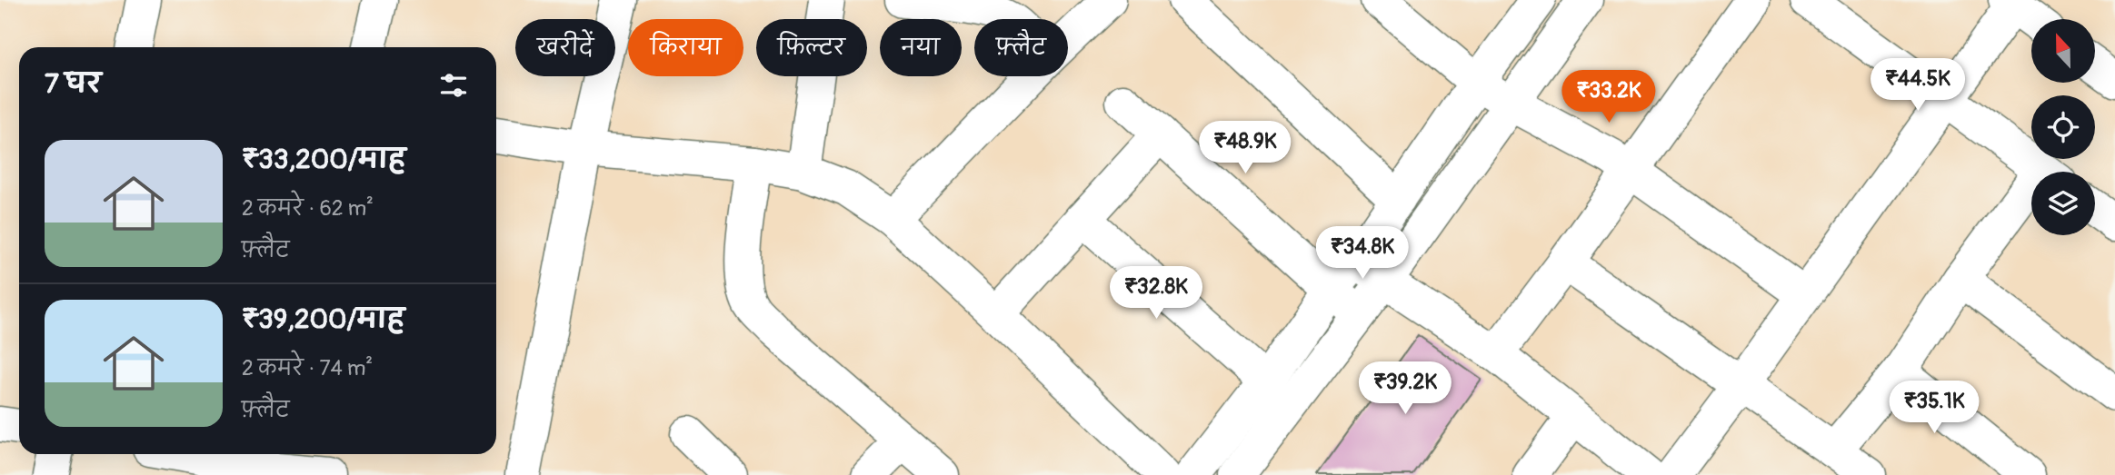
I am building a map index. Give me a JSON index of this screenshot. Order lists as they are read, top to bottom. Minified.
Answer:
{"north":"top","page":{"chip":["खरीदें","किराया","फ़िल्टर","नया","फ़्लैट"],"heading":"7 घर","price":["₹44.5K","₹33.2K","₹48.9K","₹34.8K","₹32.8K","₹39.2K","₹35.1K"],"list":[{"name":"₹33,200/माह","note":"2 कमरे · 62 m² · फ़्लैट"},{"name":"₹39,200/माह","note":"2 कमरे · 74 m² · फ़्लैट"}]}}
